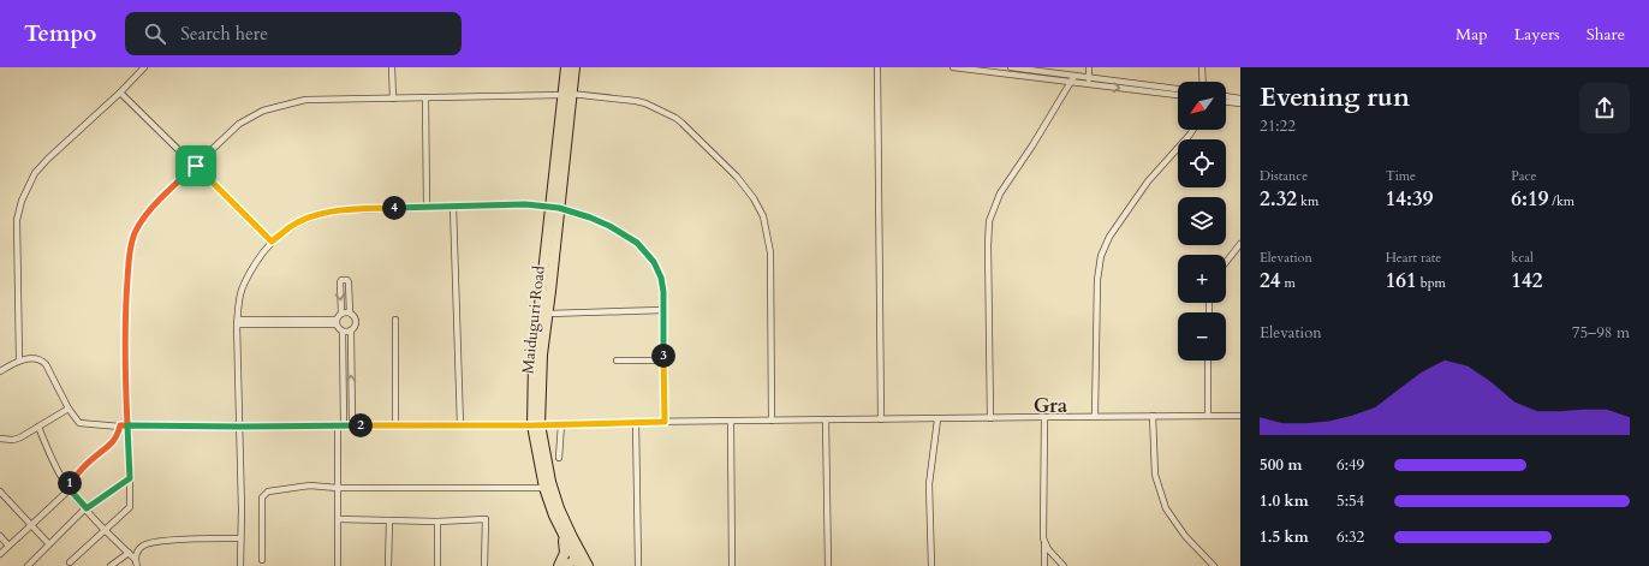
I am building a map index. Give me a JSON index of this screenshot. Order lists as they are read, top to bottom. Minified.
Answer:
{"streets":{"highway":["Maiduguri Road"]},"districts":["Gra"],"north":"bottom left","page":{"header":"Tempo","search":"Search here","nav":["Map","Layers","Share"],"heading":["Evening run","21:22"],"map_buttons":["+","−"],"stats":[["Distance","2.32 km"],["Time","14:39"],["Pace","6:19 /km"],["Elevation","24 m"],["Heart rate","161 bpm"],["kcal","142"]],"pins":["4","3","2","1"],"chart":["Elevation","75–98 m"],"list":[{"name":"500 m","note":"6:49"},{"name":"1.0 km","note":"5:54"},{"name":"1.5 km","note":"6:32"}]}}
